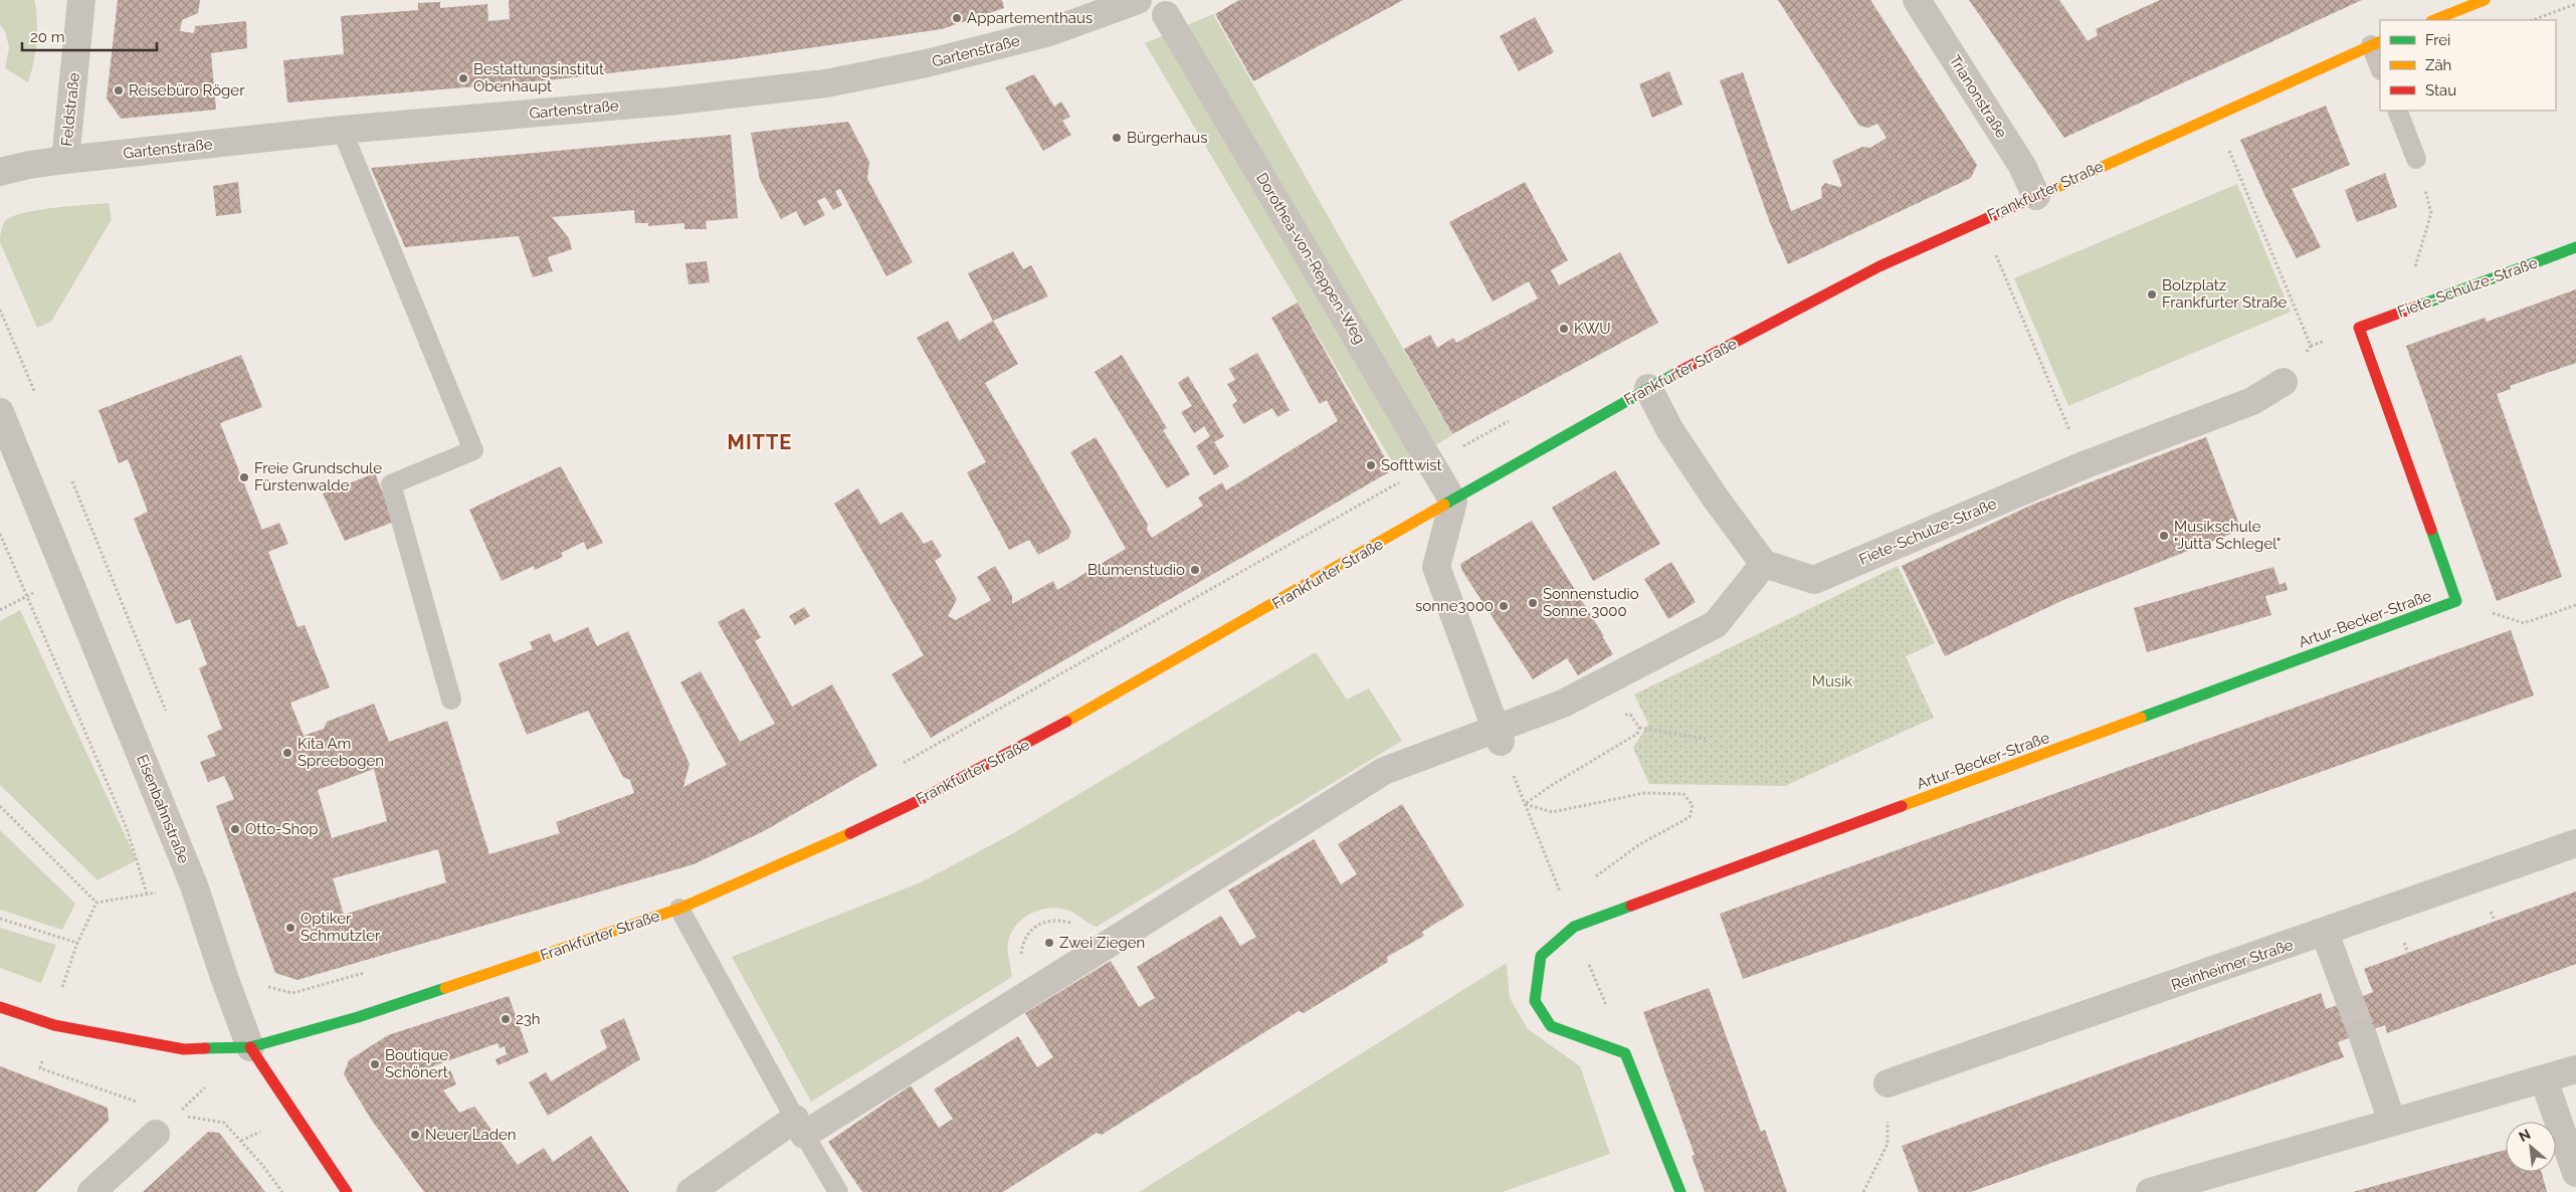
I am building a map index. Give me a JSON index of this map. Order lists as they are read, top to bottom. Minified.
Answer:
{"streets":{"street":["Gartenstraße","Trianonstraße","Feldstraße","Frankfurter Straße","Dorothea-von-Reppen-Weg","Fiete-Schulze-Straße","Artur-Becker-Straße","Eisenbahnstraße","Reinheimer Straße"]},"crossings":[["Gartenstraße","Feldstraße"],["Trianonstraße","Frankfurter Straße"],["Frankfurter Straße","Dorothea-von-Reppen-Weg"],["Frankfurter Straße","Eisenbahnstraße"],["Fiete-Schulze-Straße","Artur-Becker-Straße"]],"districts":["MITTE"],"parks":["Musik"],"places":["Appartementhaus","Bestattungsinstitut Obenhaupt","Reisebüro Röger","Bürgerhaus","Bolzplatz Frankfurter Straße","KWU","Softtwist","Freie Grundschule Fürstenwalde","Musikschule \"Jutta Schlegel\"","Blumenstudio","Sonnenstudio Sonne 3000","sonne3000","Kita Am Spreebogen","Otto-Shop","Optiker Schmutzler","Zwei Ziegen","23h","Boutique Schönert","Neuer Laden"],"legend":["Frei","Zäh","Stau"],"scale_bar":"20 m","north":"top left"}
